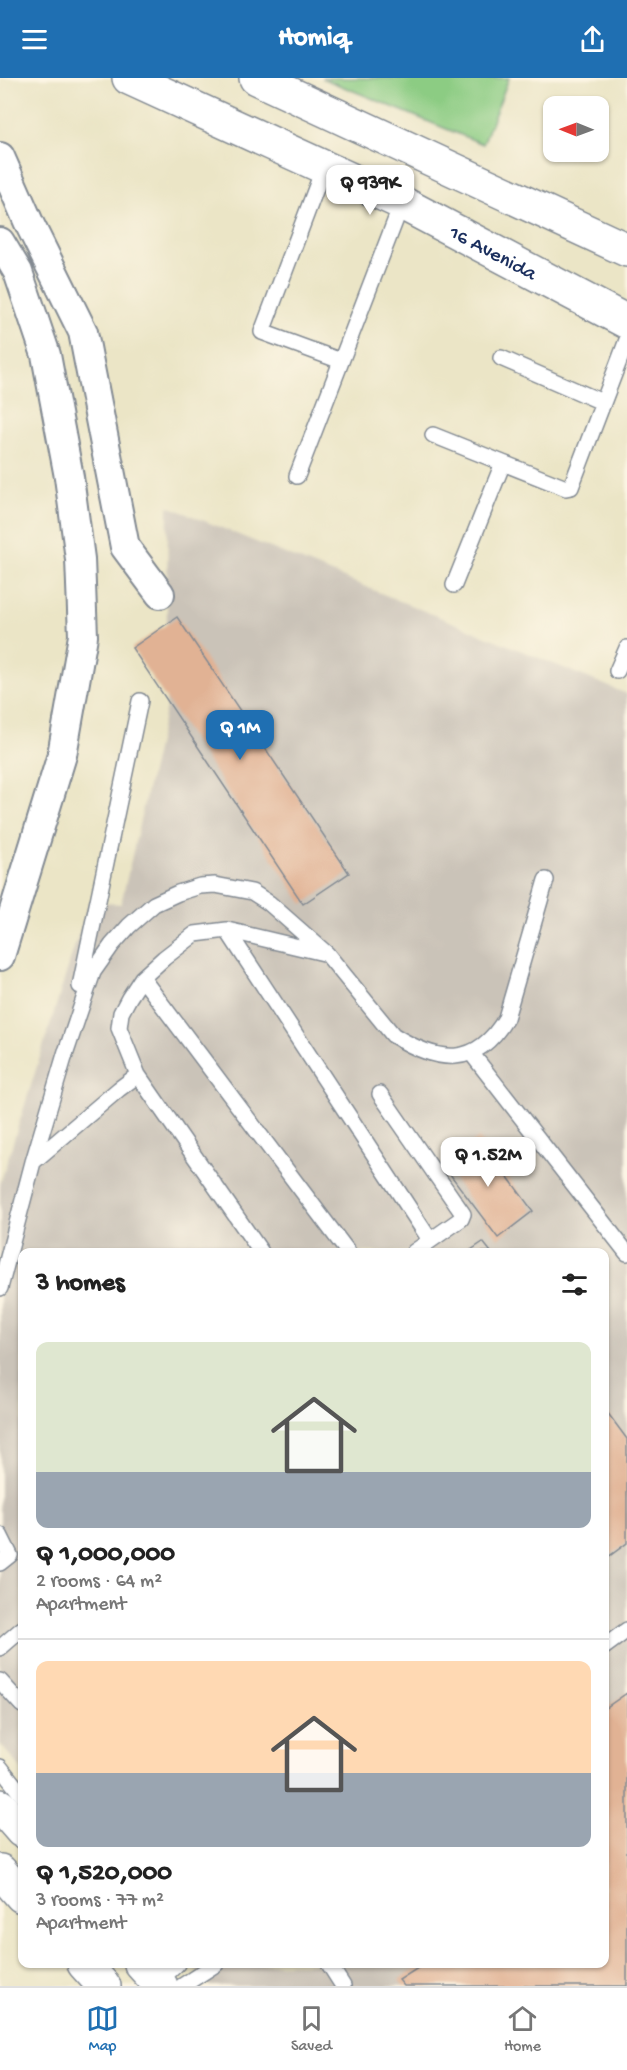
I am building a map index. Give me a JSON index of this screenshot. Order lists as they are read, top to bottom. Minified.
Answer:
{"streets":{"main road":["16 Avenida"]},"north":"left","page":{"header":"Homiq","price":["Q 939K","Q 1M","Q 1.52M"],"heading":"3 homes","list":[{"name":"Q 1,000,000","note":"2 rooms · 64 m² · Apartment"},{"name":"Q 1,520,000","note":"3 rooms · 77 m² · Apartment"}],"tabs":["Map","Saved","Home"]}}
